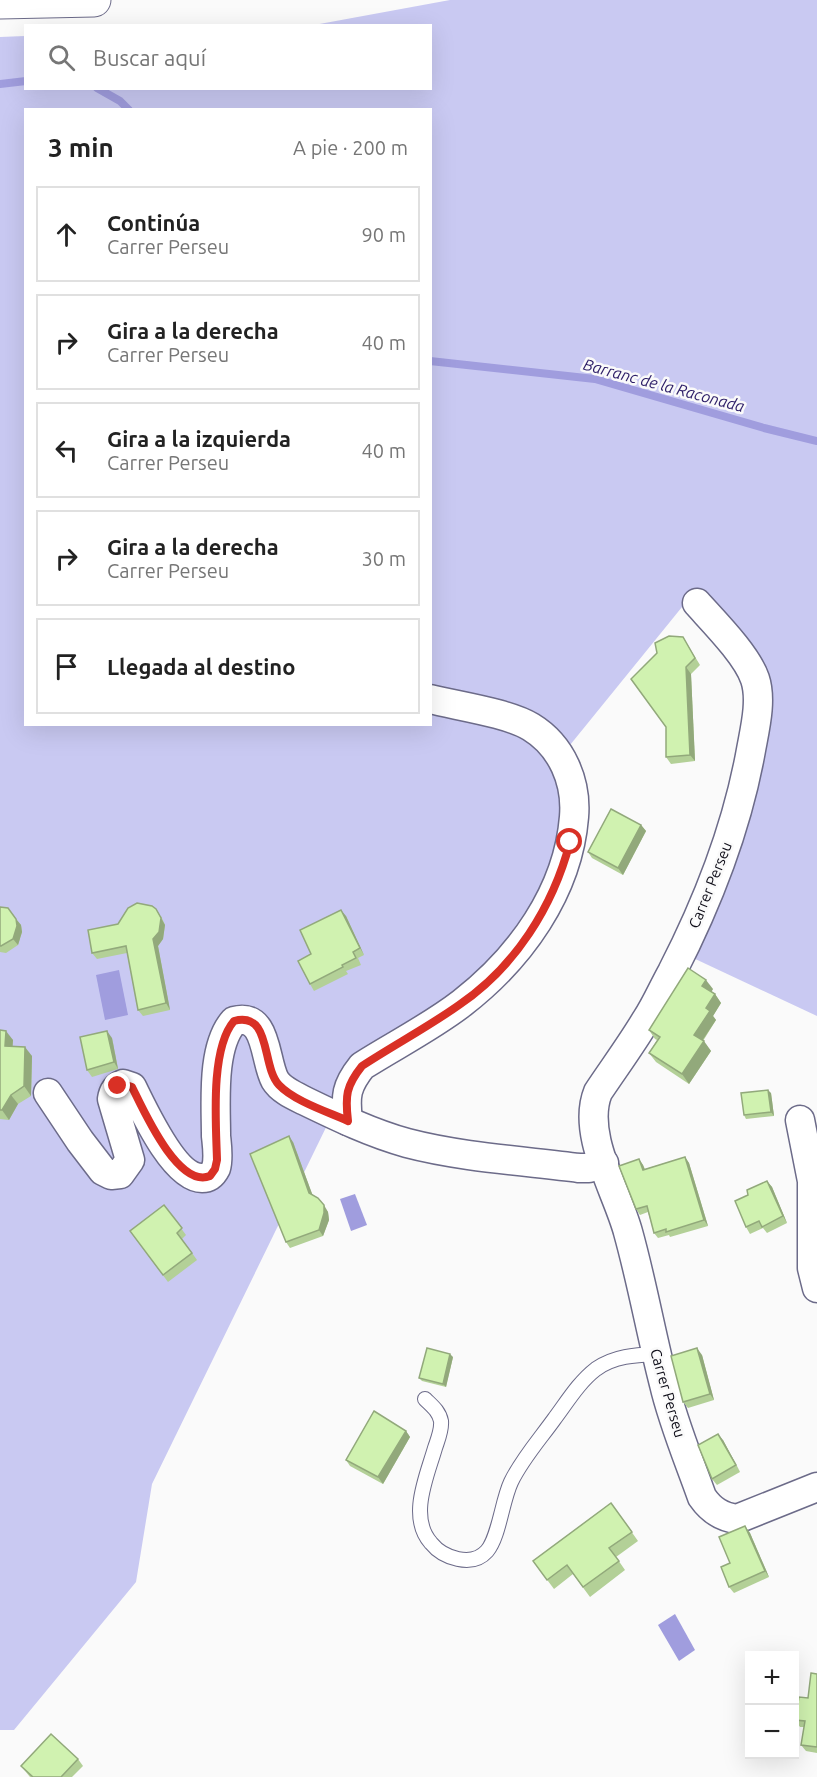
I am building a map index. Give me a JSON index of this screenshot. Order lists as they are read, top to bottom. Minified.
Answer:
{"streets":{"street":["Carrer Perseu"]},"water":["Barranc de la Raconada"],"page":{"search":"Buscar aquí","heading":["3 min","A pie · 200 m"],"list":[["Continúa","Carrer Perseu","90 m"],["Gira a la derecha","Carrer Perseu","40 m"],["Gira a la izquierda","Carrer Perseu","40 m"],["Gira a la derecha","Carrer Perseu","30 m"],"Llegada al destino"],"map_buttons":["+","−"]}}
